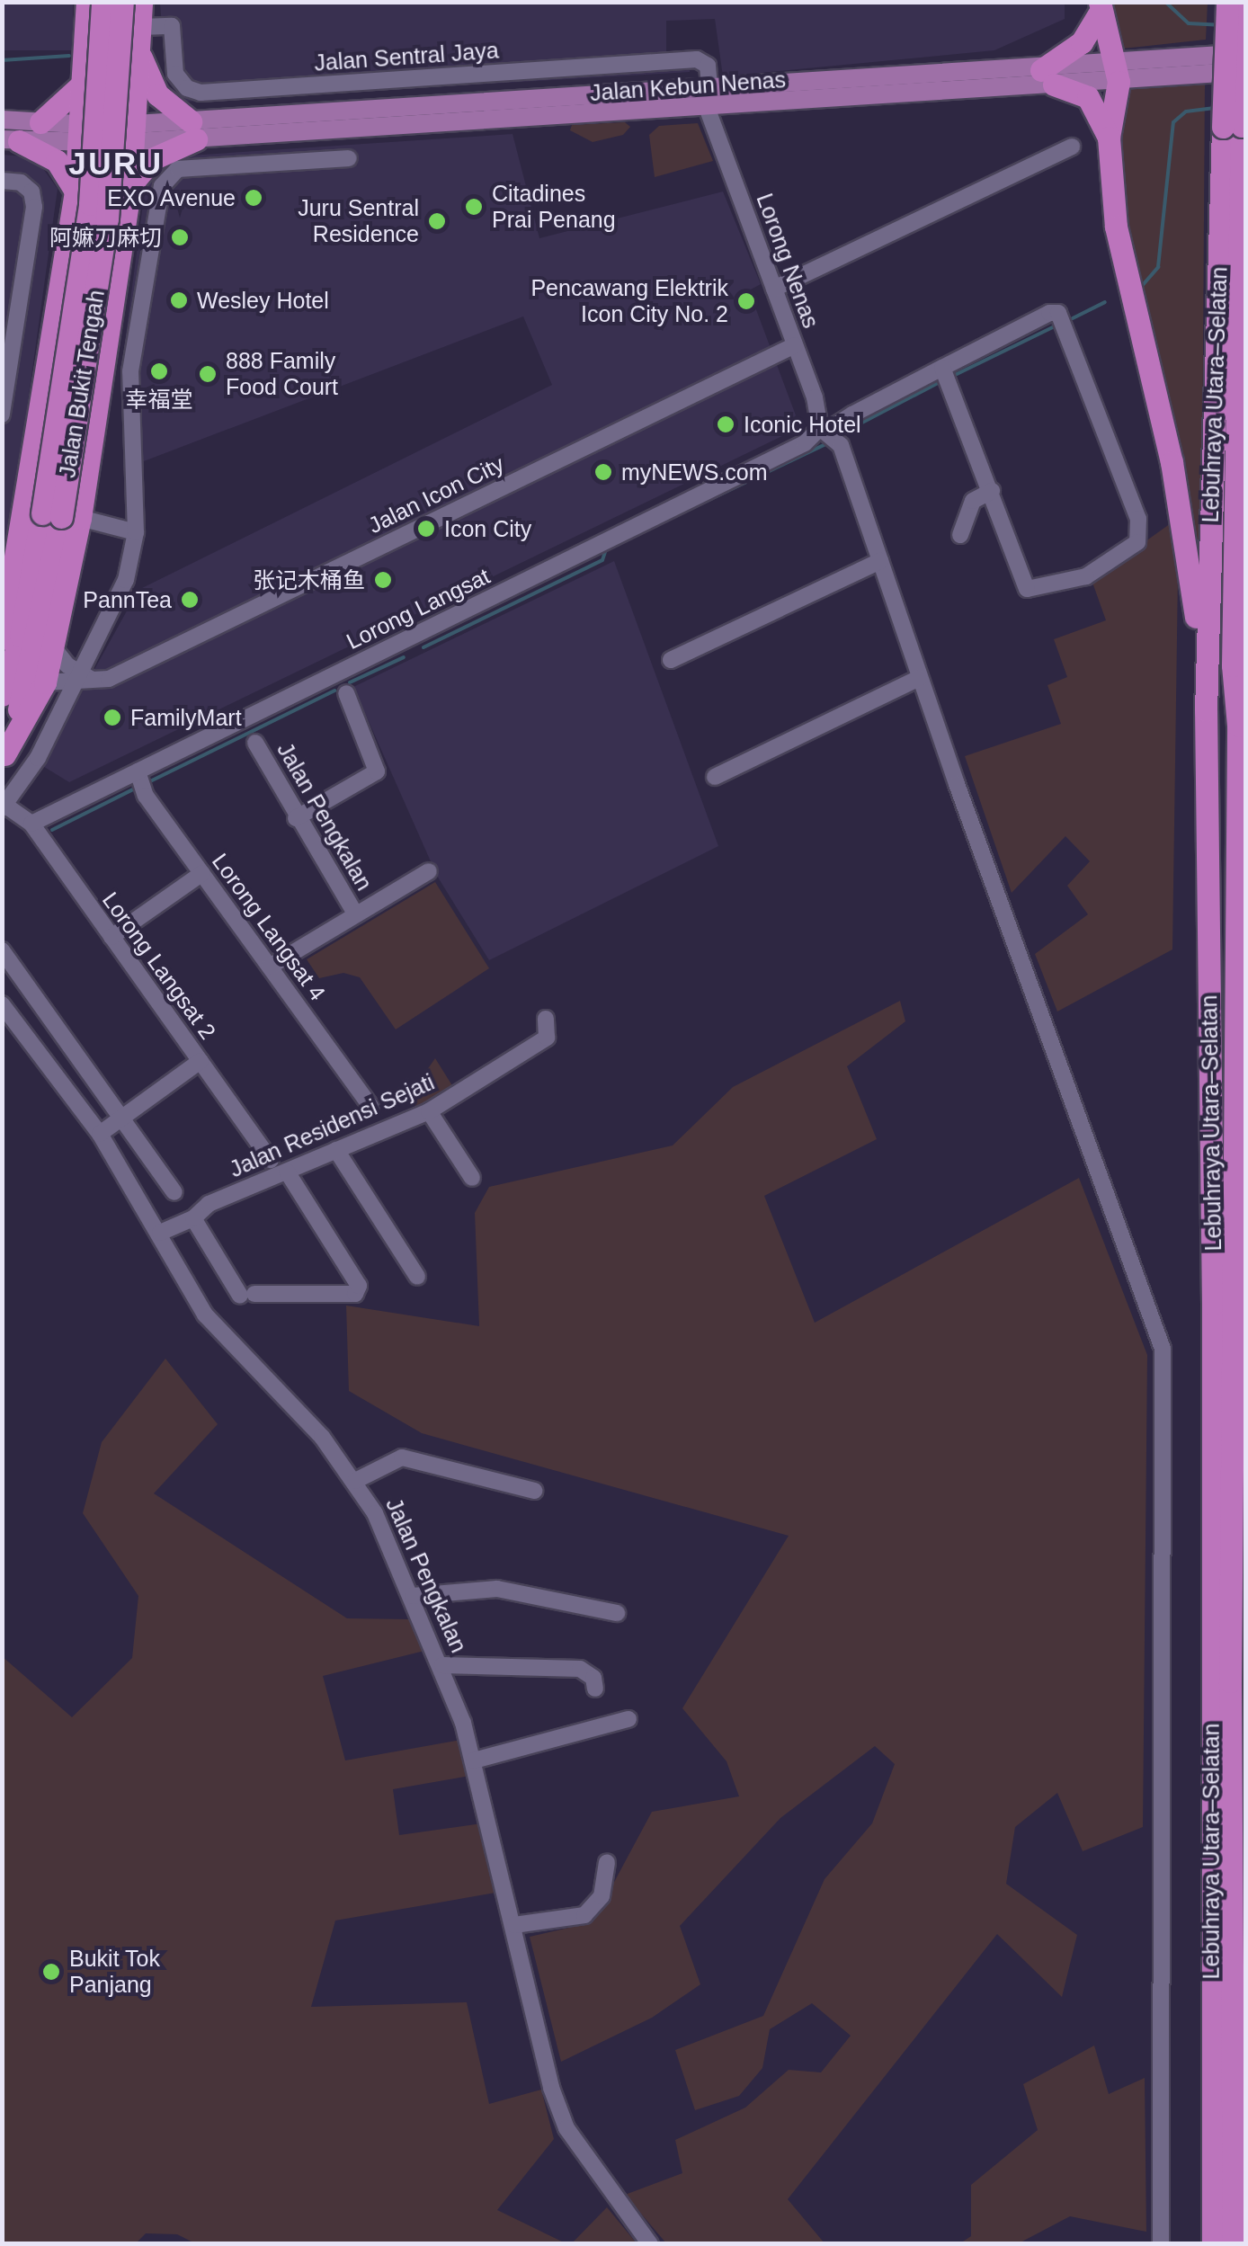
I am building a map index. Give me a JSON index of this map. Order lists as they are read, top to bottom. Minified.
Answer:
{"streets":{"highway":["Jalan Bukit Tengah","Lebuhraya Utara–Selatan"],"main road":["Jalan Kebun Nenas"],"street":["Jalan Sentral Jaya","Lorong Nenas","Jalan Icon City","Lorong Langsat","Jalan Pengkalan","Lorong Langsat 4","Lorong Langsat 2","Jalan Residensi Sejati"]},"crossings":[["Jalan Sentral Jaya","Jalan Kebun Nenas"],["Jalan Kebun Nenas","Lorong Nenas"],["Lorong Nenas","Jalan Icon City"],["Lorong Nenas","Lorong Langsat"],["Lorong Langsat","Lorong Langsat 4"],["Lorong Langsat","Lorong Langsat 2"]],"districts":["JURU"],"places":["EXO Avenue","Citadines Prai Penang","Juru Sentral Residence","阿嫲刀麻切","Wesley Hotel","Pencawang Elektrik Icon City No. 2","幸福堂","888 Family Food Court","Iconic Hotel","myNEWS.com","Icon City","张记木桶鱼","PannTea","FamilyMart","Bukit Tok Panjang"]}
